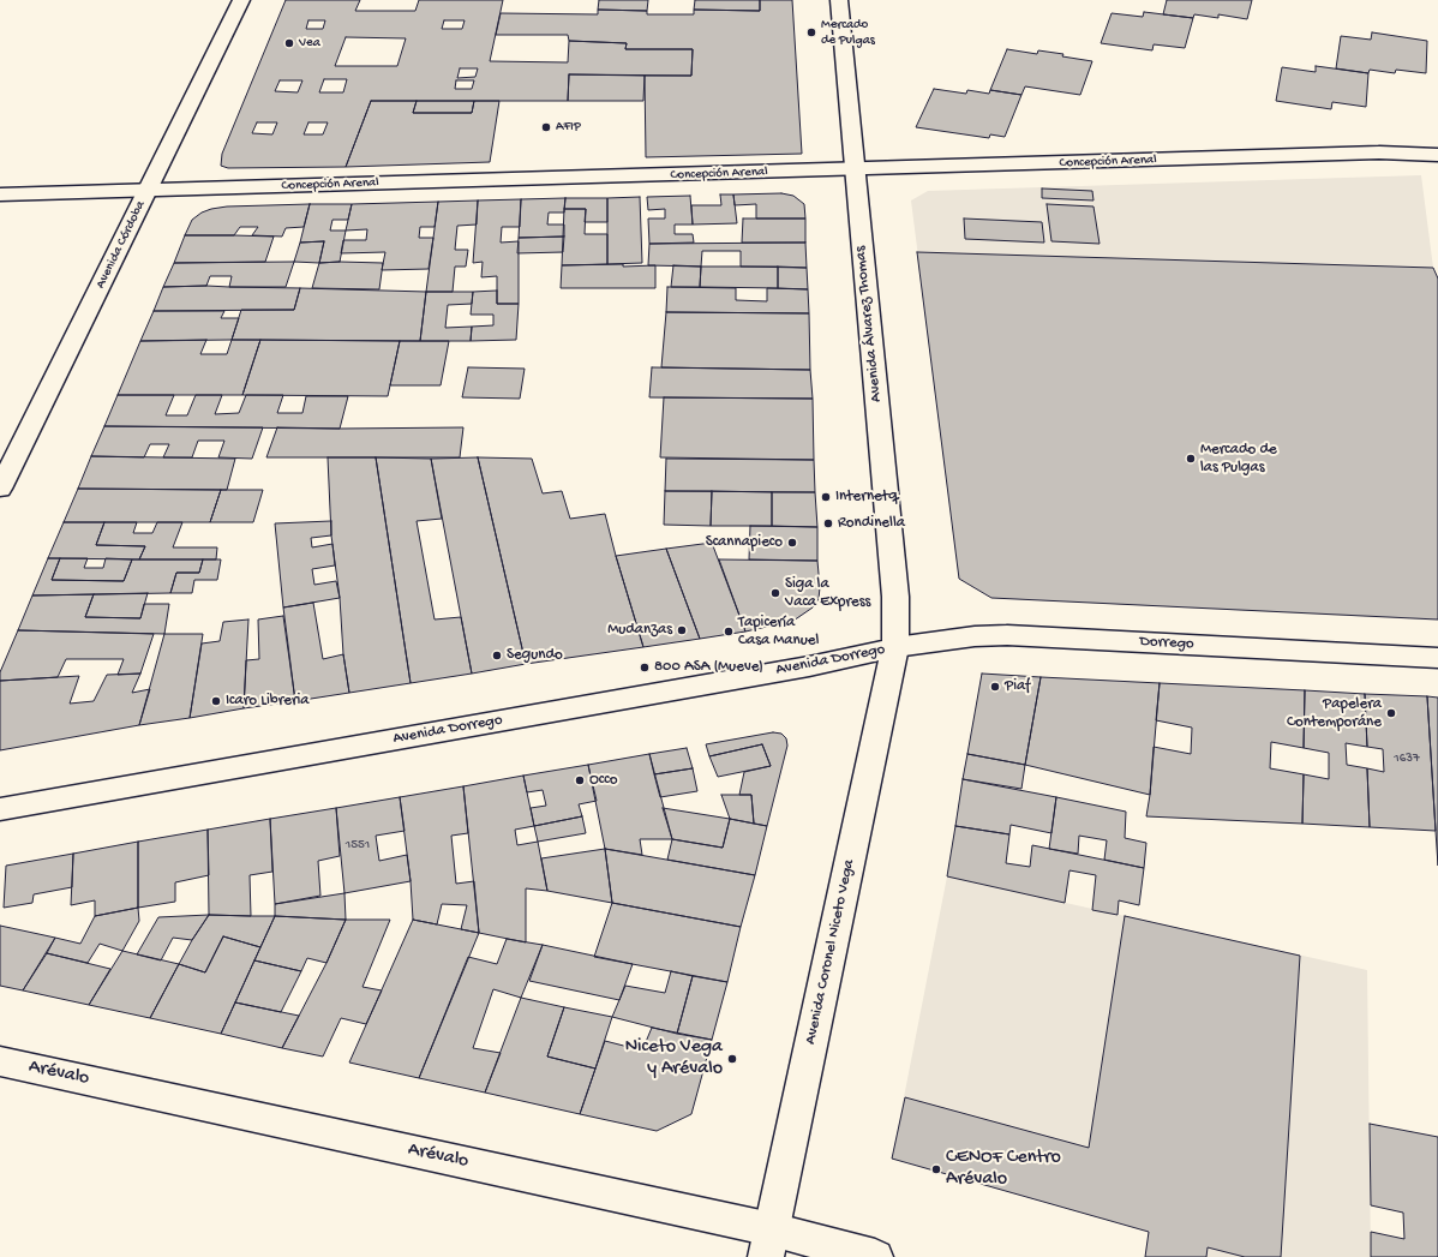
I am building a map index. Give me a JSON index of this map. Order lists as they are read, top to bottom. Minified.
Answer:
{"streets":{"main road":["Concepción Arenal","Avenida Córdoba","Avenida Álvarez Thomas","Dorrego","Avenida Dorrego","Avenida Coronel Niceto Vega","Arévalo"]},"crossings":[["Concepción Arenal","Avenida Córdoba"],["Concepción Arenal","Avenida Álvarez Thomas"],["Avenida Álvarez Thomas","Dorrego"],["Avenida Álvarez Thomas","Avenida Dorrego"],["Avenida Álvarez Thomas","Avenida Coronel Niceto Vega"],["Dorrego","Avenida Dorrego"],["Dorrego","Avenida Coronel Niceto Vega"],["Avenida Dorrego","Avenida Coronel Niceto Vega"],["Avenida Coronel Niceto Vega","Arévalo"]],"places":["Mercado de Pulgas","Vea","AFIP","Mercado de las Pulgas","Internetq","Rondinella","Scannapieco","Siga la Vaca Express","Mudanzas","Tapicería Casa Manuel","Segundo","800 ASA (Mueve)","Piaf","Icaro Libreria","Papelera Contemporáne","Occo","Niceto Vega y Arévalo","CENOF Centro Arévalo"],"house_numbers":["1637","1551"]}
